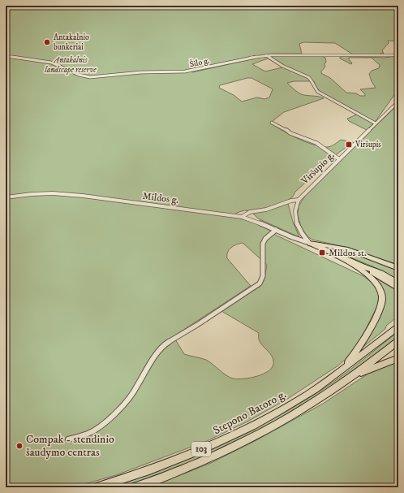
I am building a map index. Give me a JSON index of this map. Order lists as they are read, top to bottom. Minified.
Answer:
{"streets":{"main road":["Stepono Batoro g.","103"],"street":["Šilo g.","Viršupio g.","Mildos g."]},"parks":["Antakalnis landscape reserve"],"places":{"other":["Antakalnio bunkeriai","Compak - stendinio šaudymo centras"],"transit":["Viršupis","Mildos st."]}}
